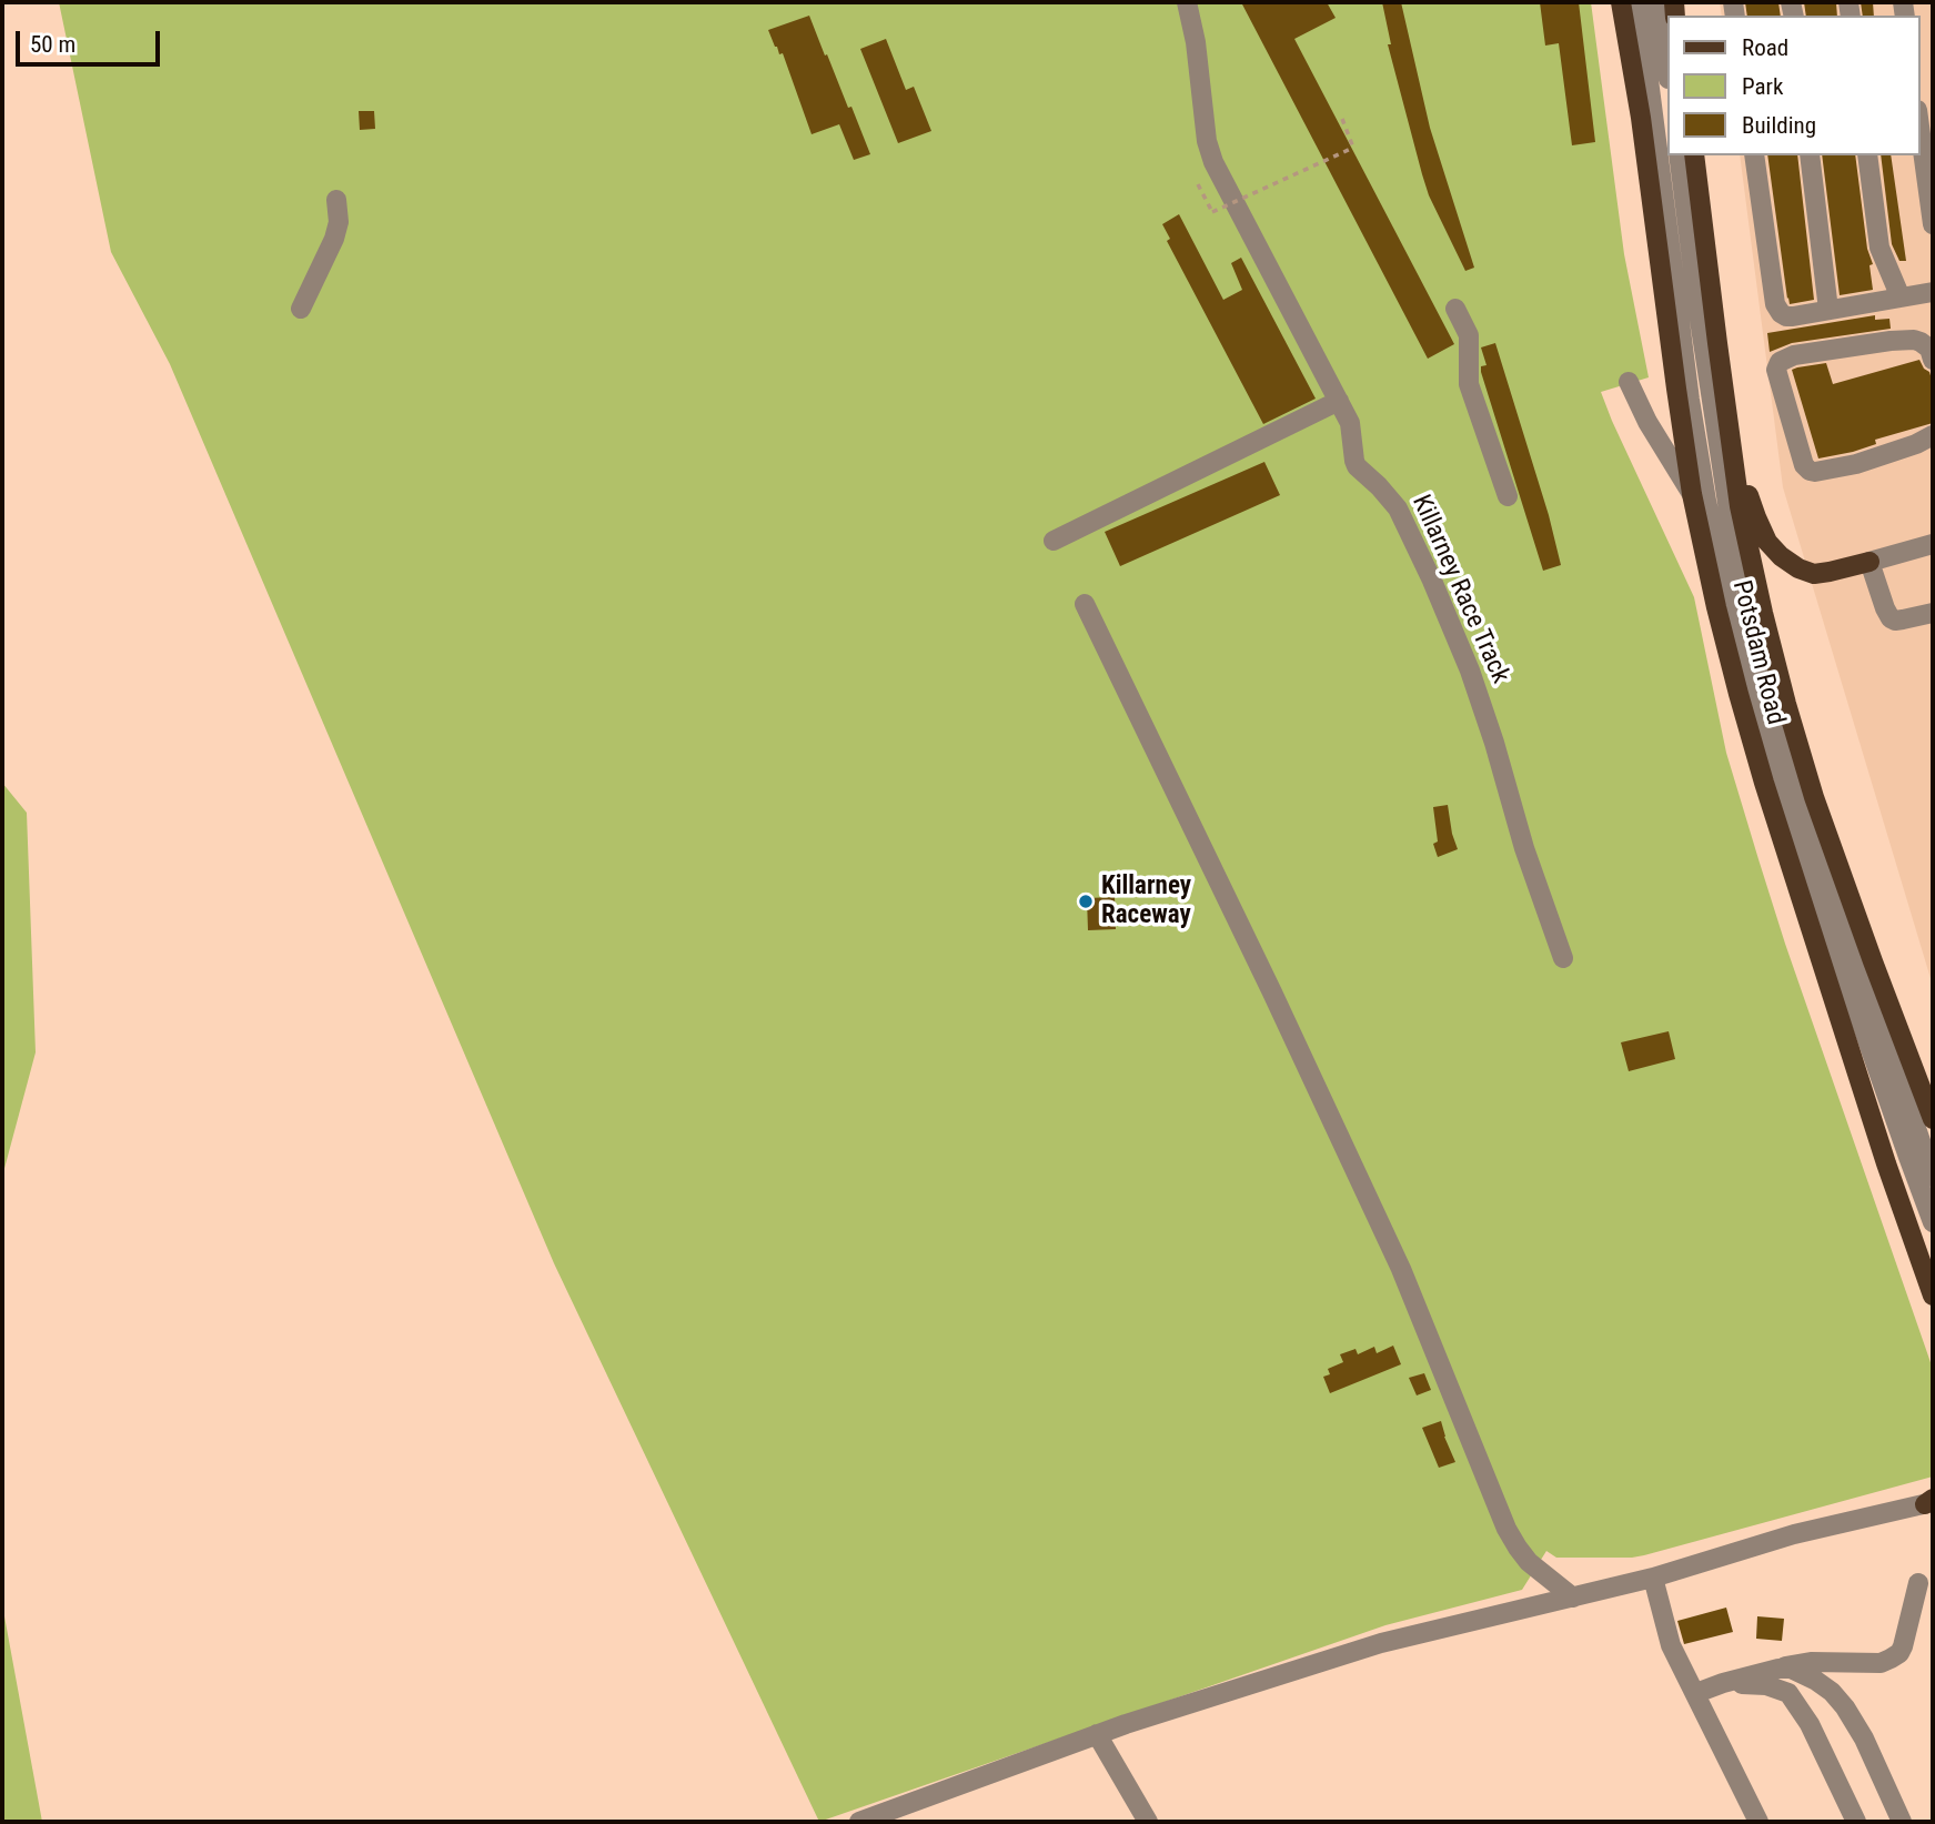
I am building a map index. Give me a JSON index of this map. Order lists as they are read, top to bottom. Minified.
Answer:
{"streets":{"main road":["Potsdam Road"],"street":["Killarney Race Track"]},"places":["Killarney Raceway"],"legend":["Road","Park","Building"],"scale_bar":"50 m"}
